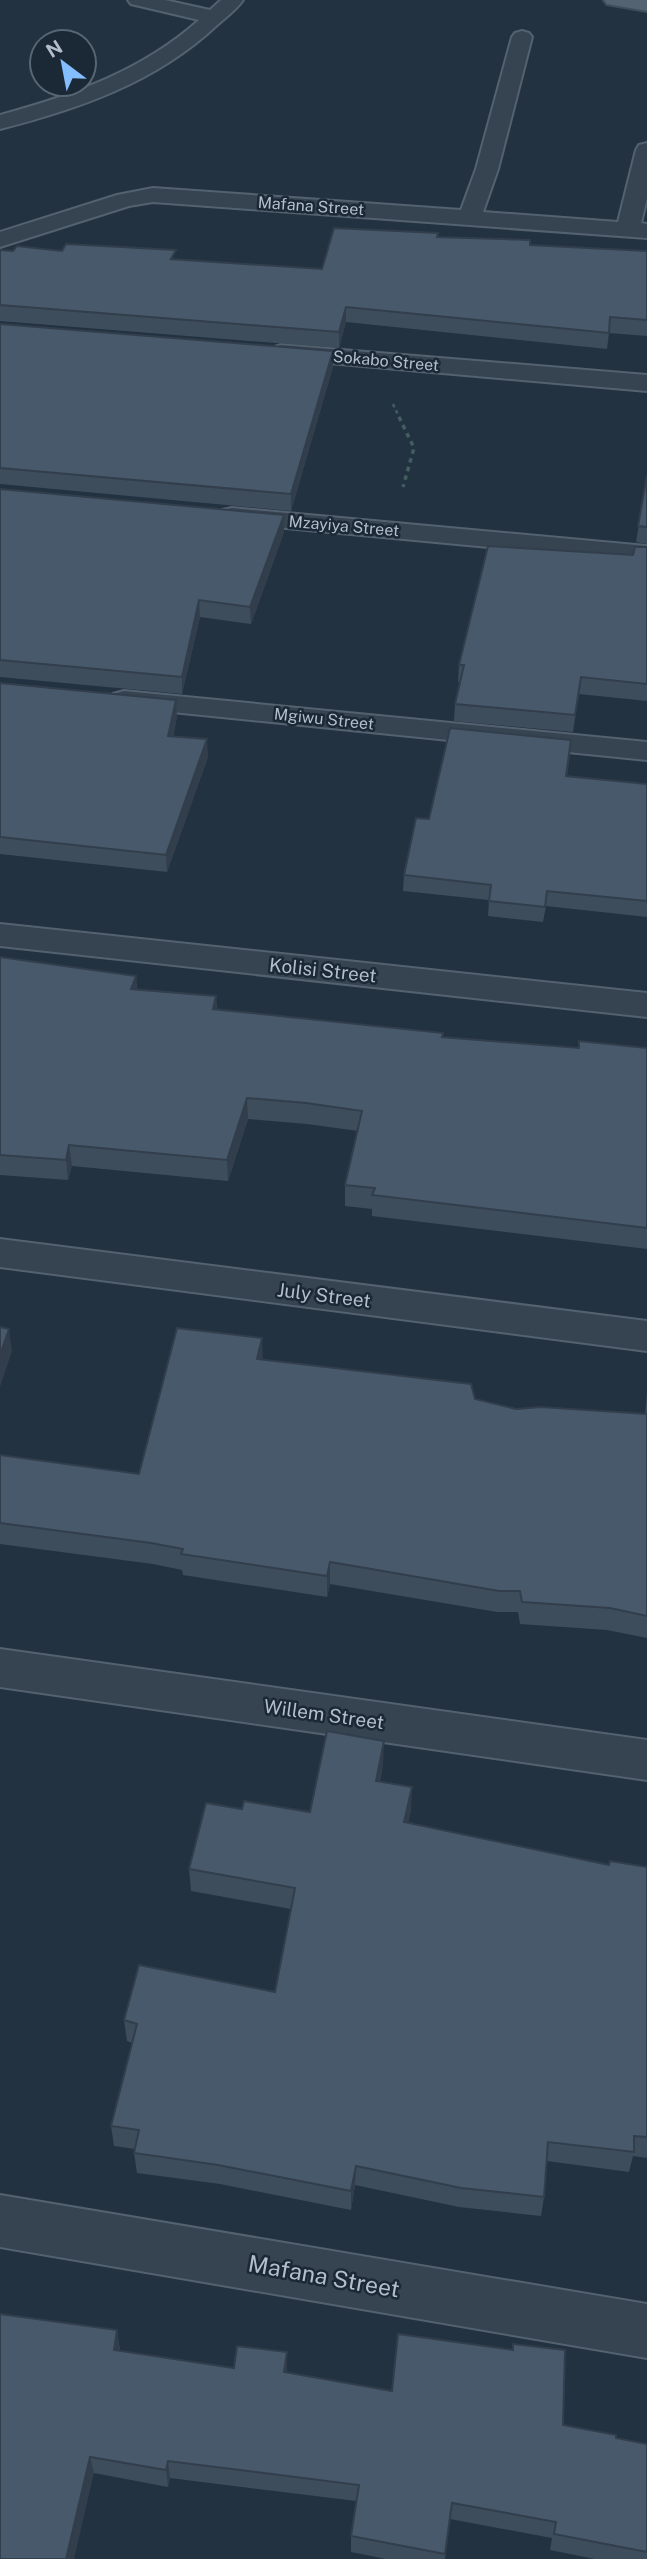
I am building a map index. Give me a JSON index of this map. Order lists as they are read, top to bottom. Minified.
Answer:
{"streets":{"street":["Mafana Street","Sokabo Street","Mzayiya Street","Mgiwu Street","Kolisi Street","July Street","Willem Street"]},"north":"top left"}
